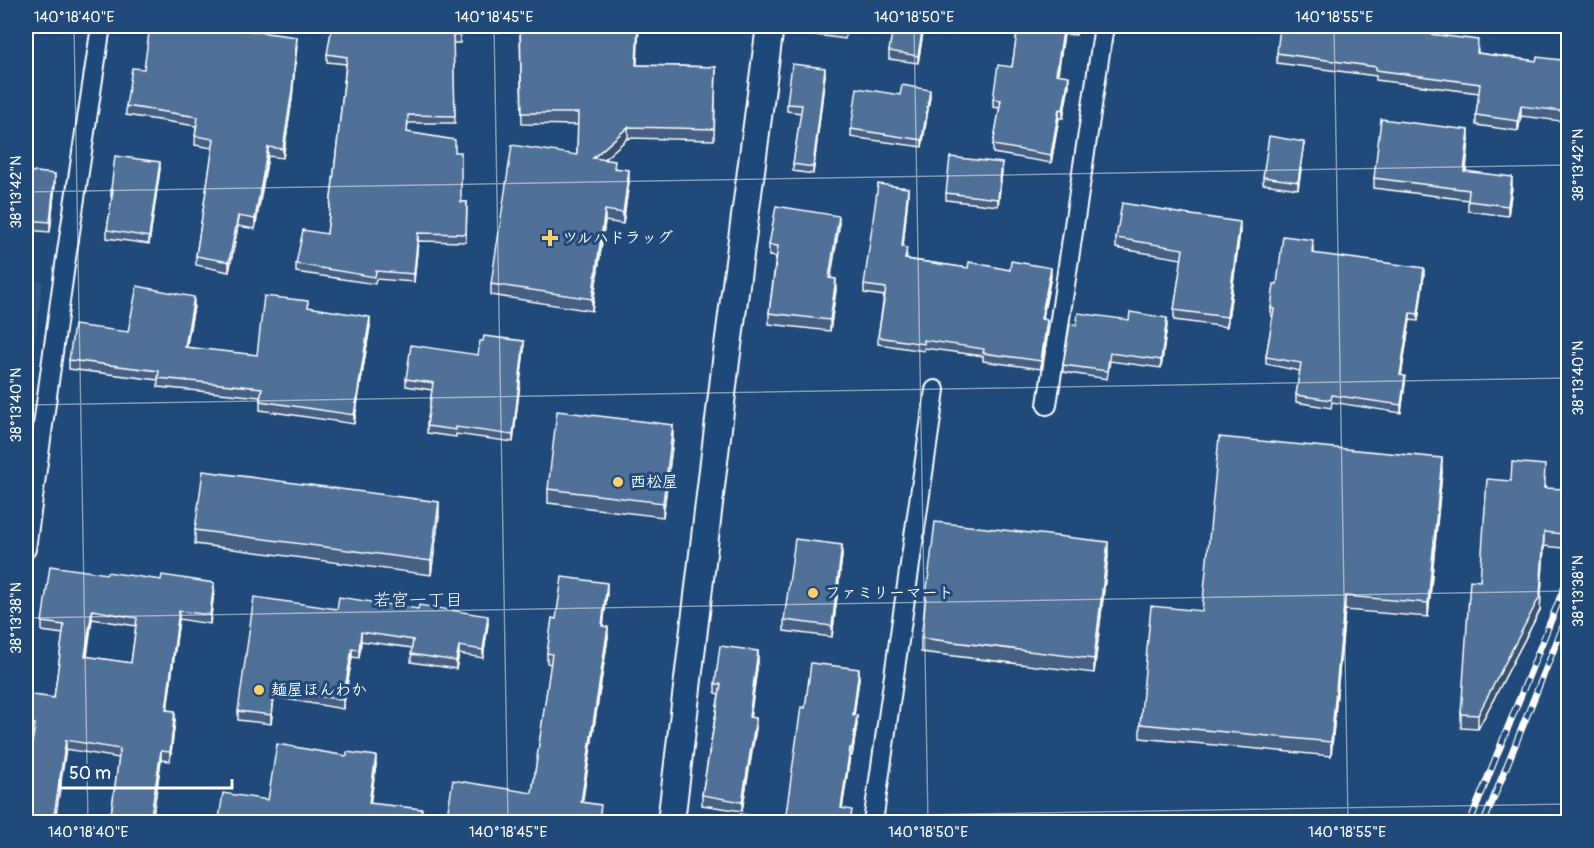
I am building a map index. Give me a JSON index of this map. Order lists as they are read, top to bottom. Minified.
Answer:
{"districts":["若宮一丁目"],"places":{"health":["ツルハドラッグ"],"other":["西松屋","ファミリーマート","麺屋ほんわか"]},"scale_bar":"50 m","coordinates":["140°18'40\"E","140°18'45\"E","140°18'50\"E","140°18'55\"E","38°13'42\"N","38°13'40\"N","38°13'38\"N"]}
